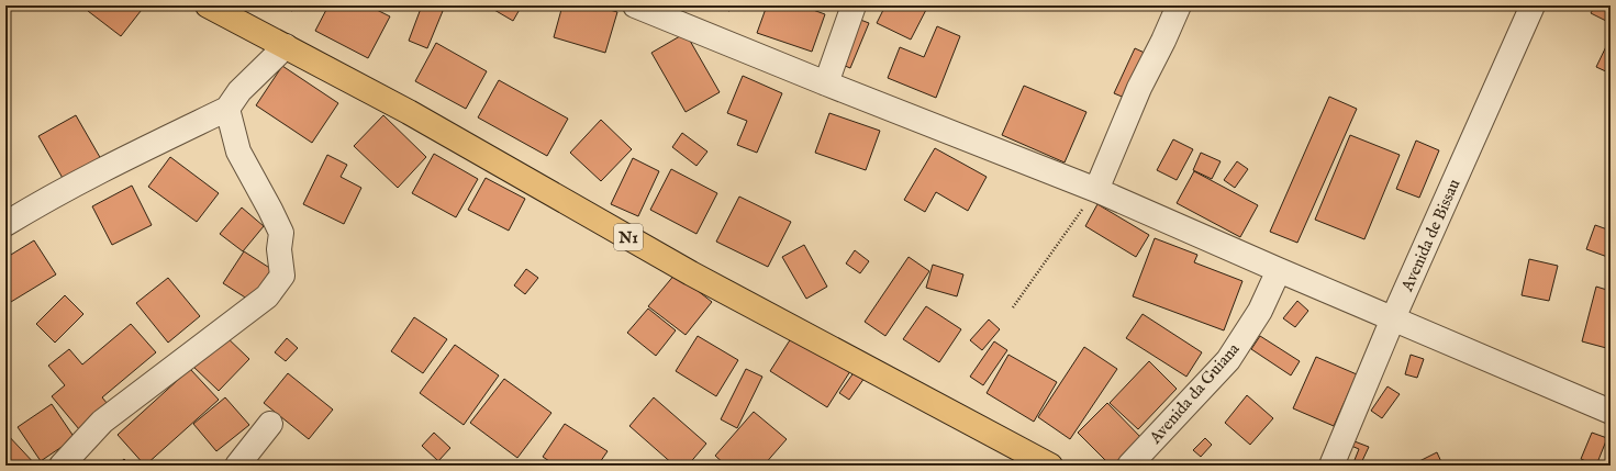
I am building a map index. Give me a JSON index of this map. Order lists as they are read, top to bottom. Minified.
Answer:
{"streets":{"main road":["N1"],"street":["Avenida de Bissau","Avenida da Guiana"]}}
